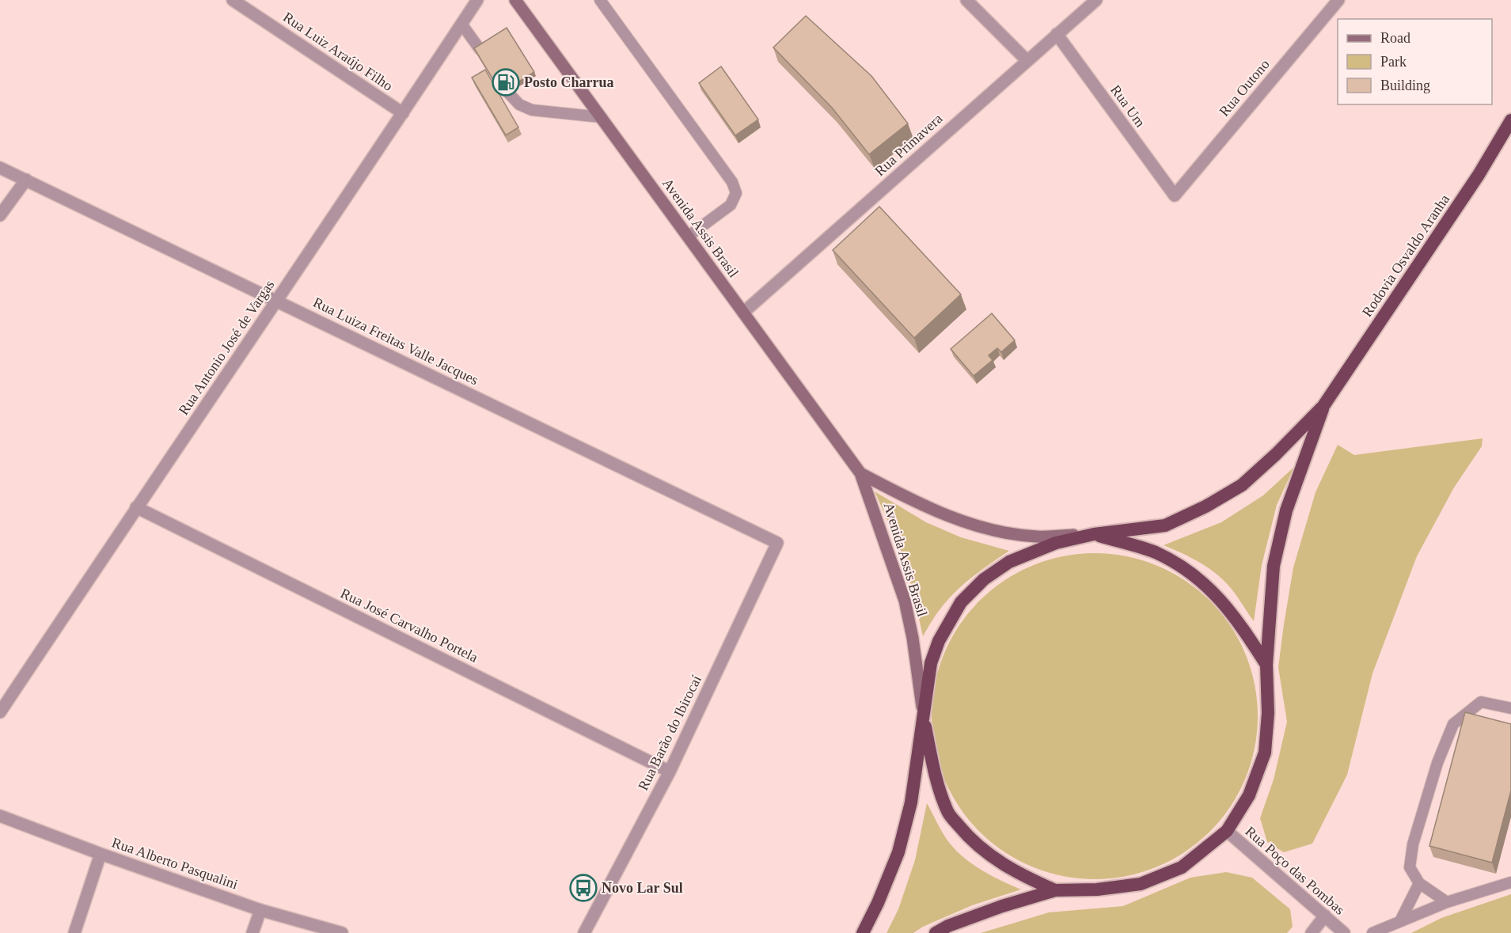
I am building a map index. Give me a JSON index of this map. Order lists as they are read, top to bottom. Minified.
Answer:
{"streets":{"highway":["Rodovia Osvaldo Aranha"],"main road":["Avenida Assis Brasil"],"street":["Rua Luiz Araújo Filho","Rua Outono","Rua Um","Rua Primavera","Rua Luiza Freitas Valle Jacques","Rua Antonio José de Vargas","Rua José Carvalho Portela","Rua Barão do Ibirocaí","Rua Alberto Pasqualini","Rua Poço das Pombas"]},"crossings":[["Rua Luiz Araújo Filho","Rua Antonio José de Vargas"],["Rua Outono","Rua Um"],["Rua Um","Rua Primavera"],["Rua Primavera","Avenida Assis Brasil"],["Rua Luiza Freitas Valle Jacques","Rua Antonio José de Vargas"],["Rua Luiza Freitas Valle Jacques","Rua Barão do Ibirocaí"],["Rua Antonio José de Vargas","Rua José Carvalho Portela"],["Rua José Carvalho Portela","Rua Barão do Ibirocaí"]],"places":{"fuel station":["Posto Charrua"],"bus stop":["Novo Lar Sul"]},"legend":["Road","Park","Building"]}
